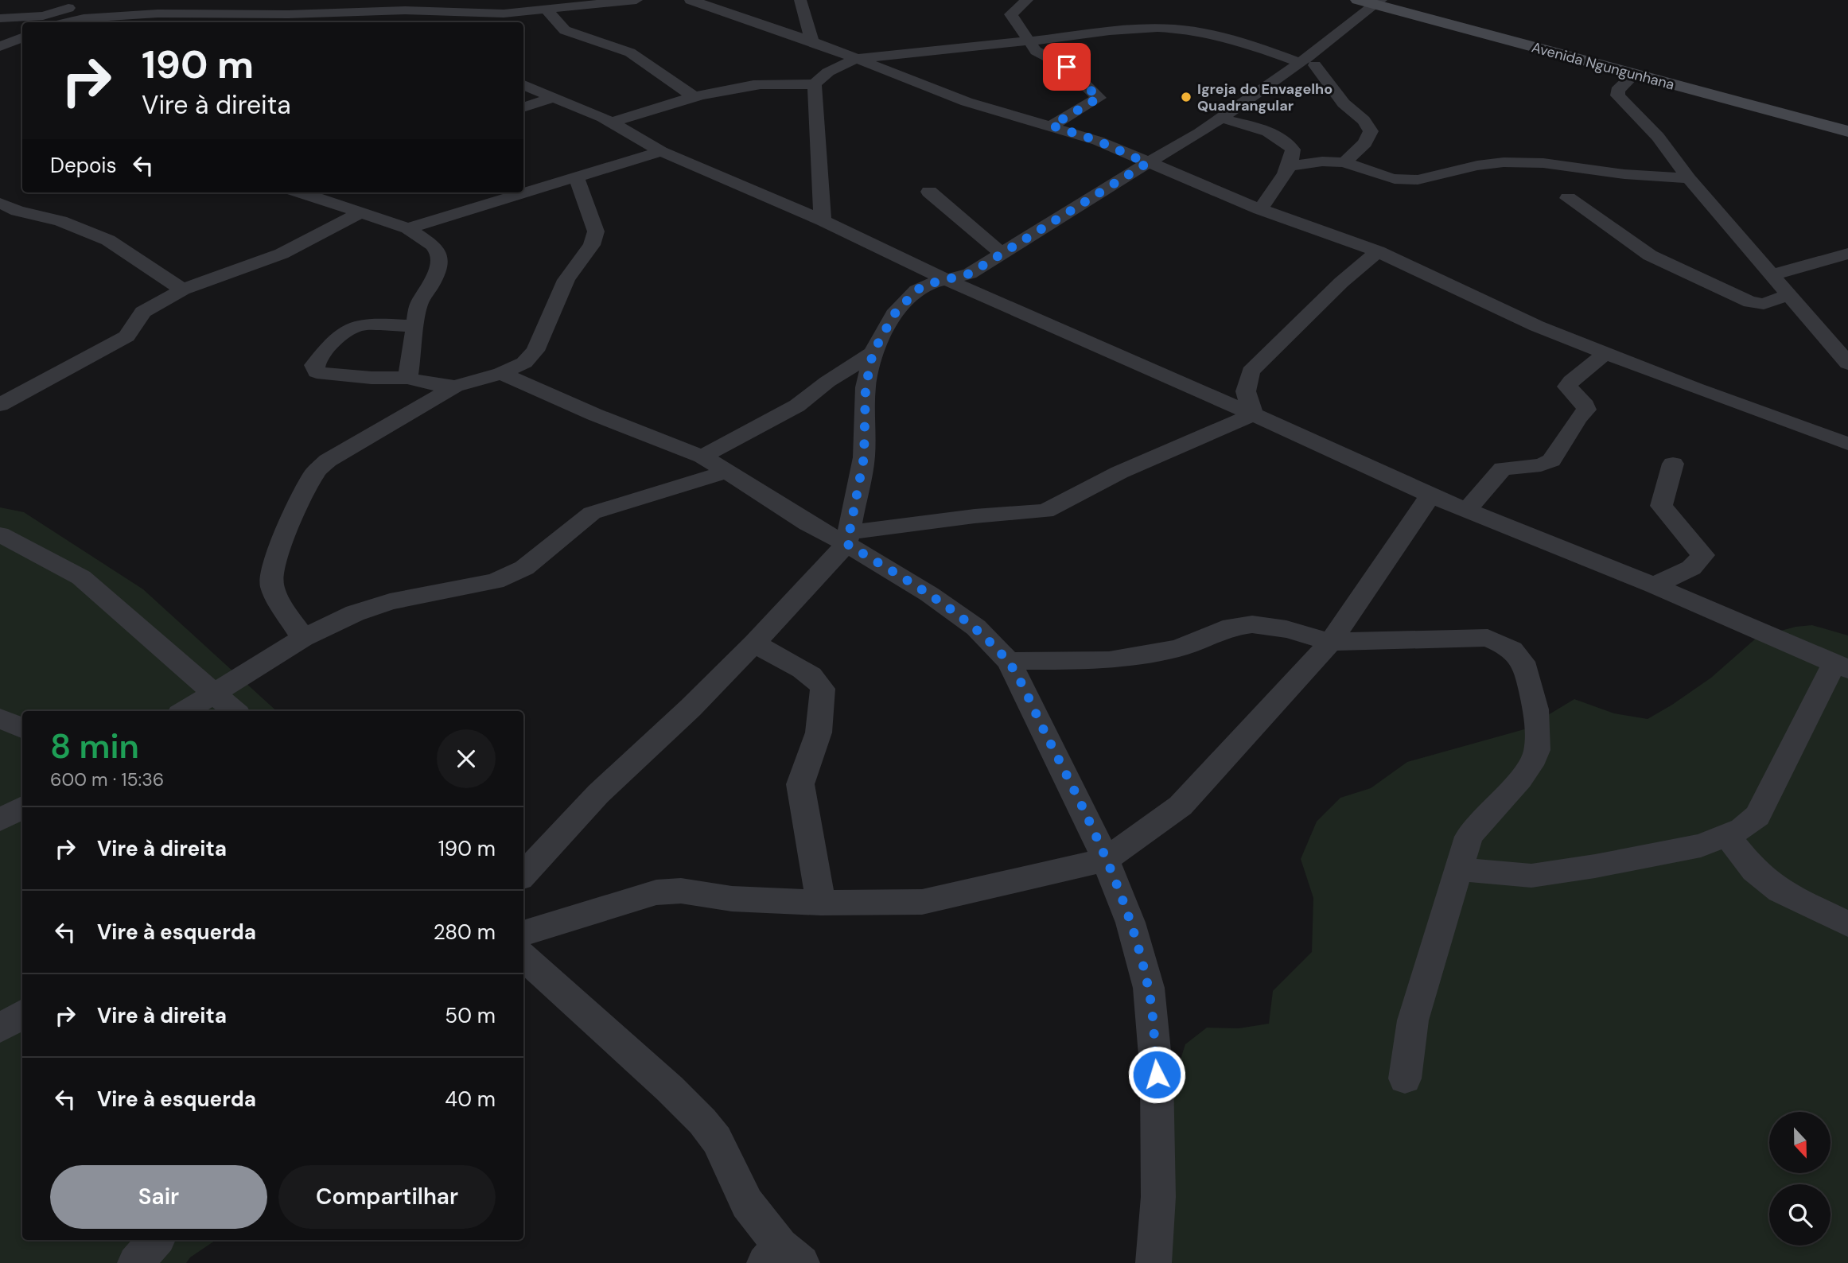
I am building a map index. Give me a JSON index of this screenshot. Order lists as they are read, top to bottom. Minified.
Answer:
{"streets":{"street":["Avenida Ngungunhana"]},"places":["Igreja do Envagelho Quadrangular"],"north":"bottom","page":{"turn":["190 m","Vire à direita"],"then":"Depois","heading":["8 min","600 m · 15:36"],"list":[{"name":"Vire à direita","value":"190 m"},{"name":"Vire à esquerda","value":"280 m"},{"name":"Vire à direita","value":"50 m"},{"name":"Vire à esquerda","value":"40 m"}],"buttons":["Sair","Compartilhar"]}}
